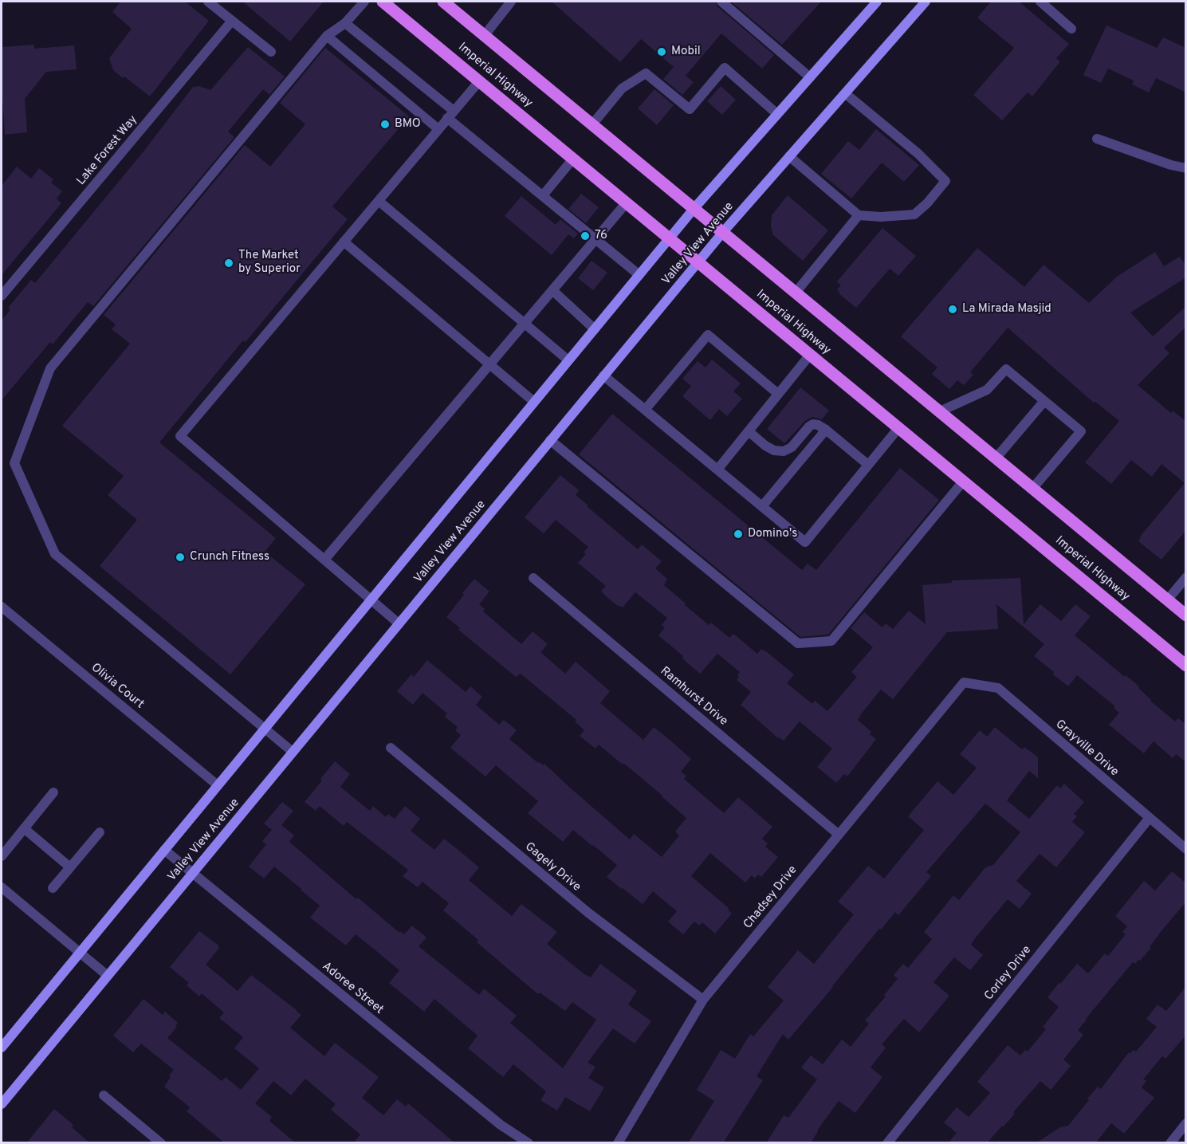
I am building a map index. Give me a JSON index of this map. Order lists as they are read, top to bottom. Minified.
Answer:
{"streets":{"main road":["Imperial Highway","Valley View Avenue"],"street":["Lake Forest Way","Olivia Court","Ramhurst Drive","Grayville Drive","Gagely Drive","Chadsey Drive","Corley Drive","Adoree Street"]},"crossings":[["Imperial Highway","Valley View Avenue"],["Valley View Avenue","Olivia Court"],["Valley View Avenue","Adoree Street"],["Ramhurst Drive","Chadsey Drive"],["Grayville Drive","Chadsey Drive"],["Grayville Drive","Corley Drive"],["Gagely Drive","Chadsey Drive"]],"places":["Mobil","BMO","76","The Market by Superior","La Mirada Masjid","Domino's","Crunch Fitness"]}
